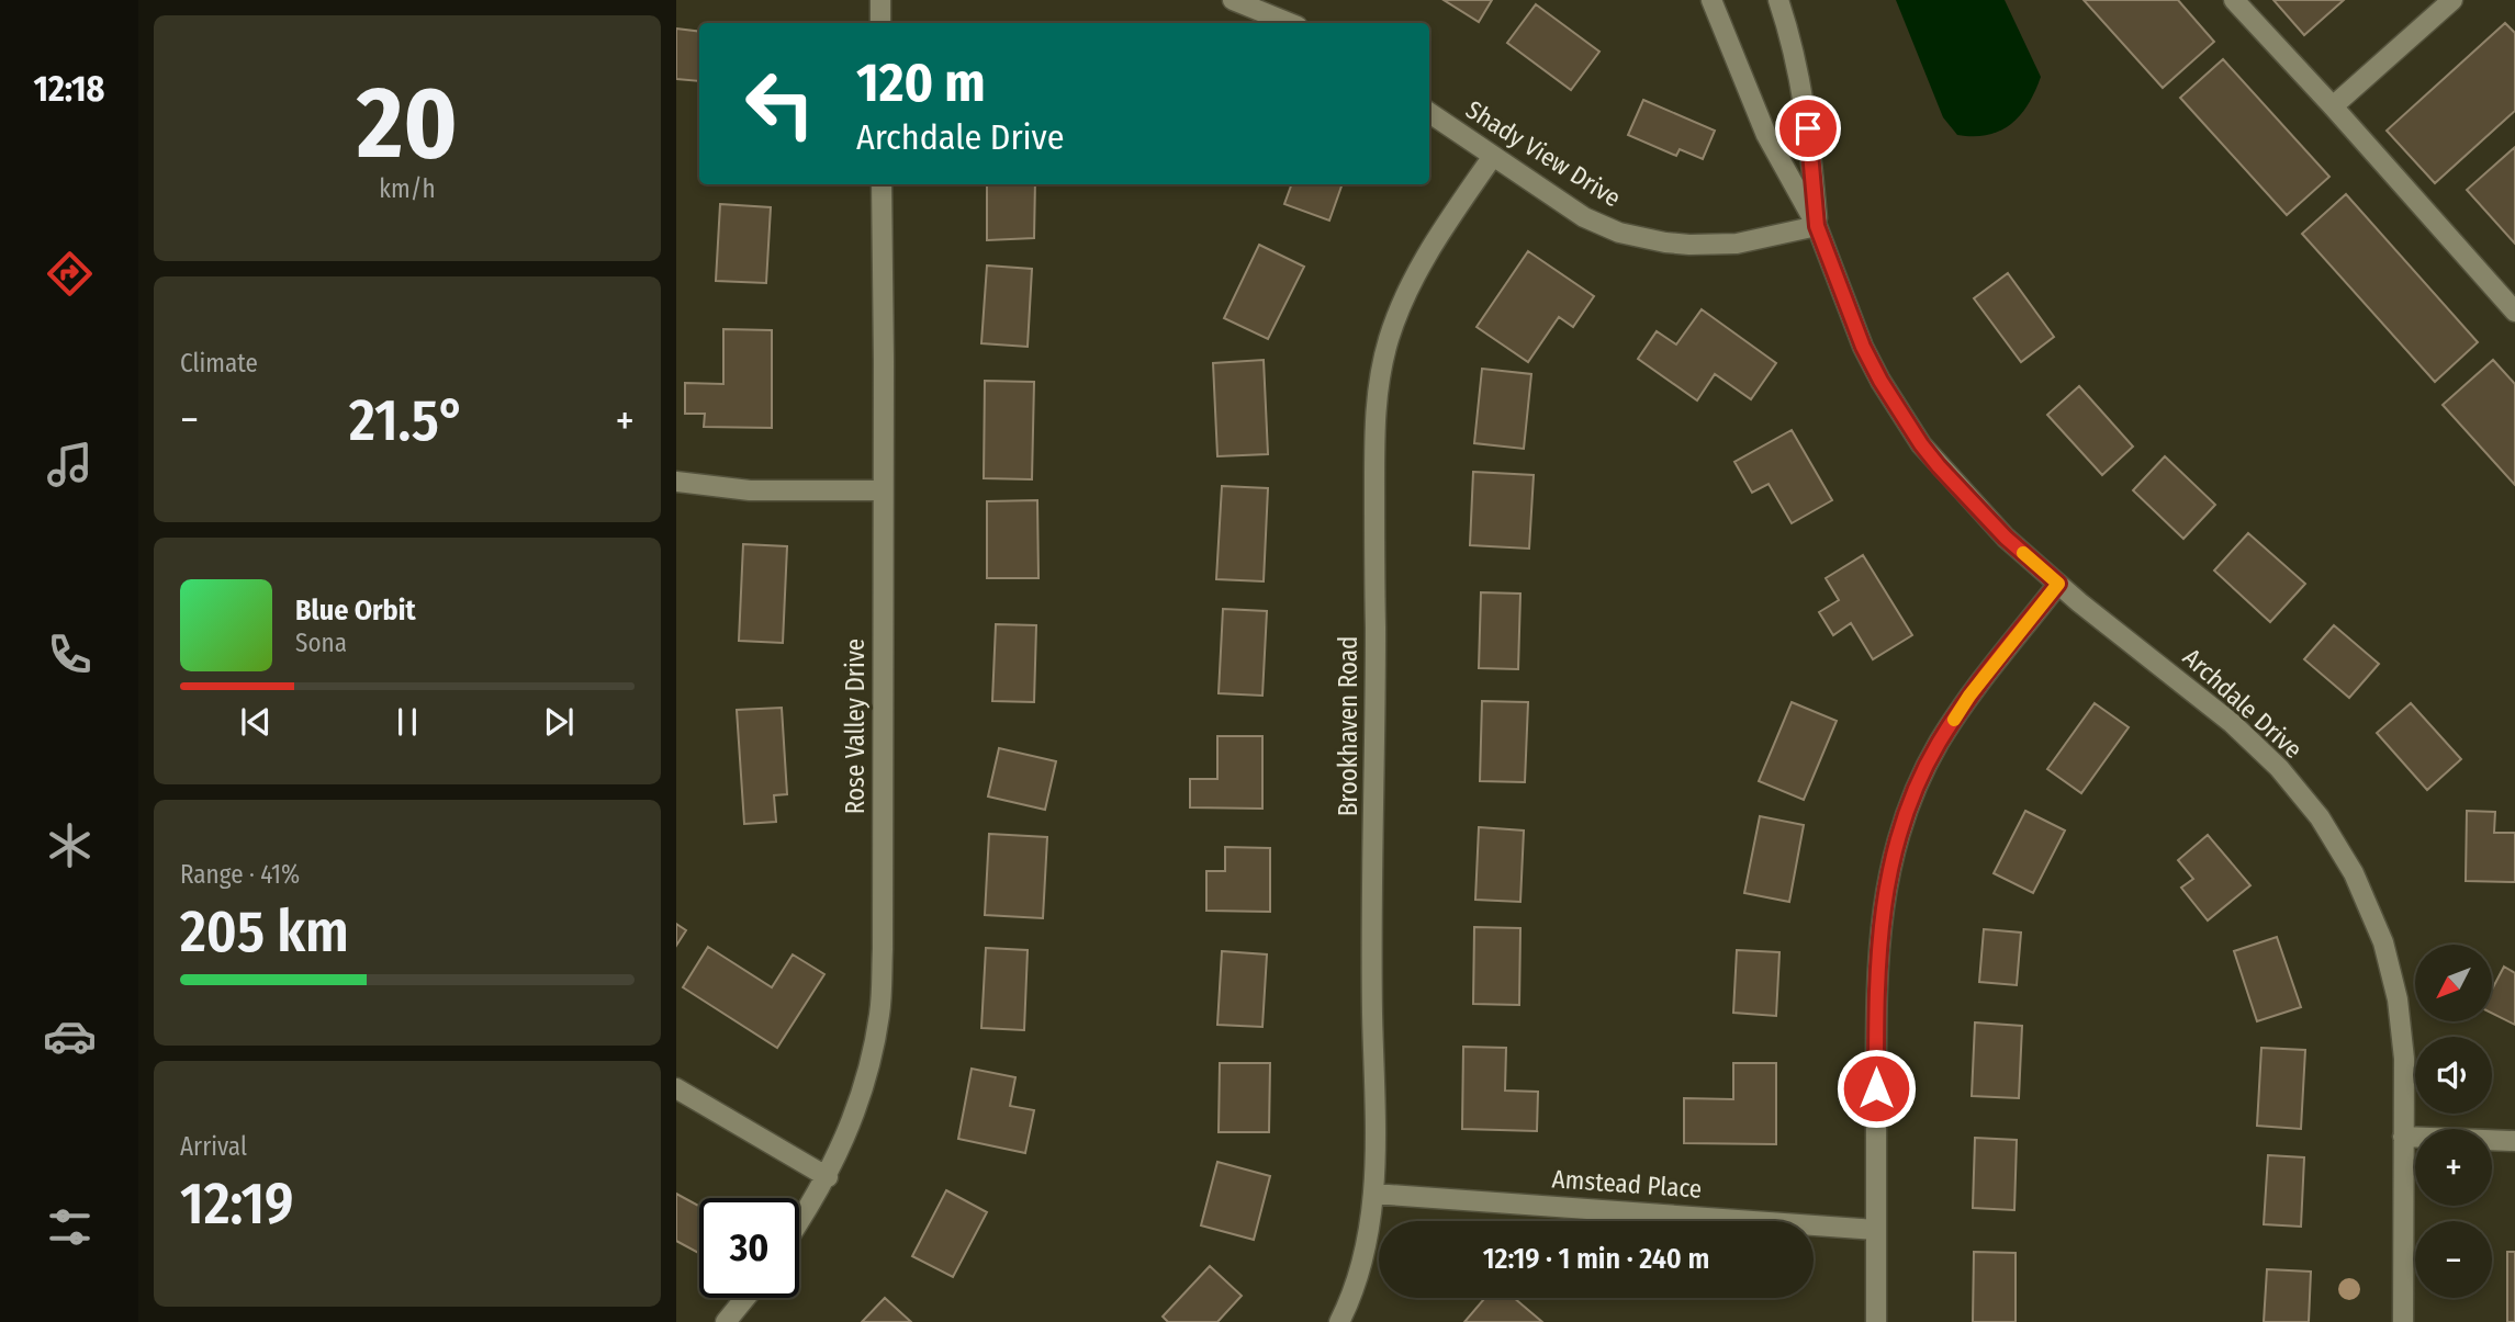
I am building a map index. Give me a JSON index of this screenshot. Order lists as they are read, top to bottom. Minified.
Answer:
{"streets":{"street":["Shady View Drive","Archdale Drive","Rose Valley Drive","Brookhaven Road","Amstead Place"]},"crossings":[["Shady View Drive","Archdale Drive"],["Shady View Drive","Brookhaven Road"],["Brookhaven Road","Amstead Place"]],"north":"bottom left","page":{"tabs":"12:18","tile":[["20","km/h"],"Climate",["Range · 41%","205 km"],["Arrival","12:19"]],"turn":["120 m","Archdale Drive"],"heat":["−","21.5°","+"],"song":["Blue Orbit","Sona"],"map_buttons":["+","−"],"limit":"30","trip":"12:19 · 1 min · 240 m"}}
